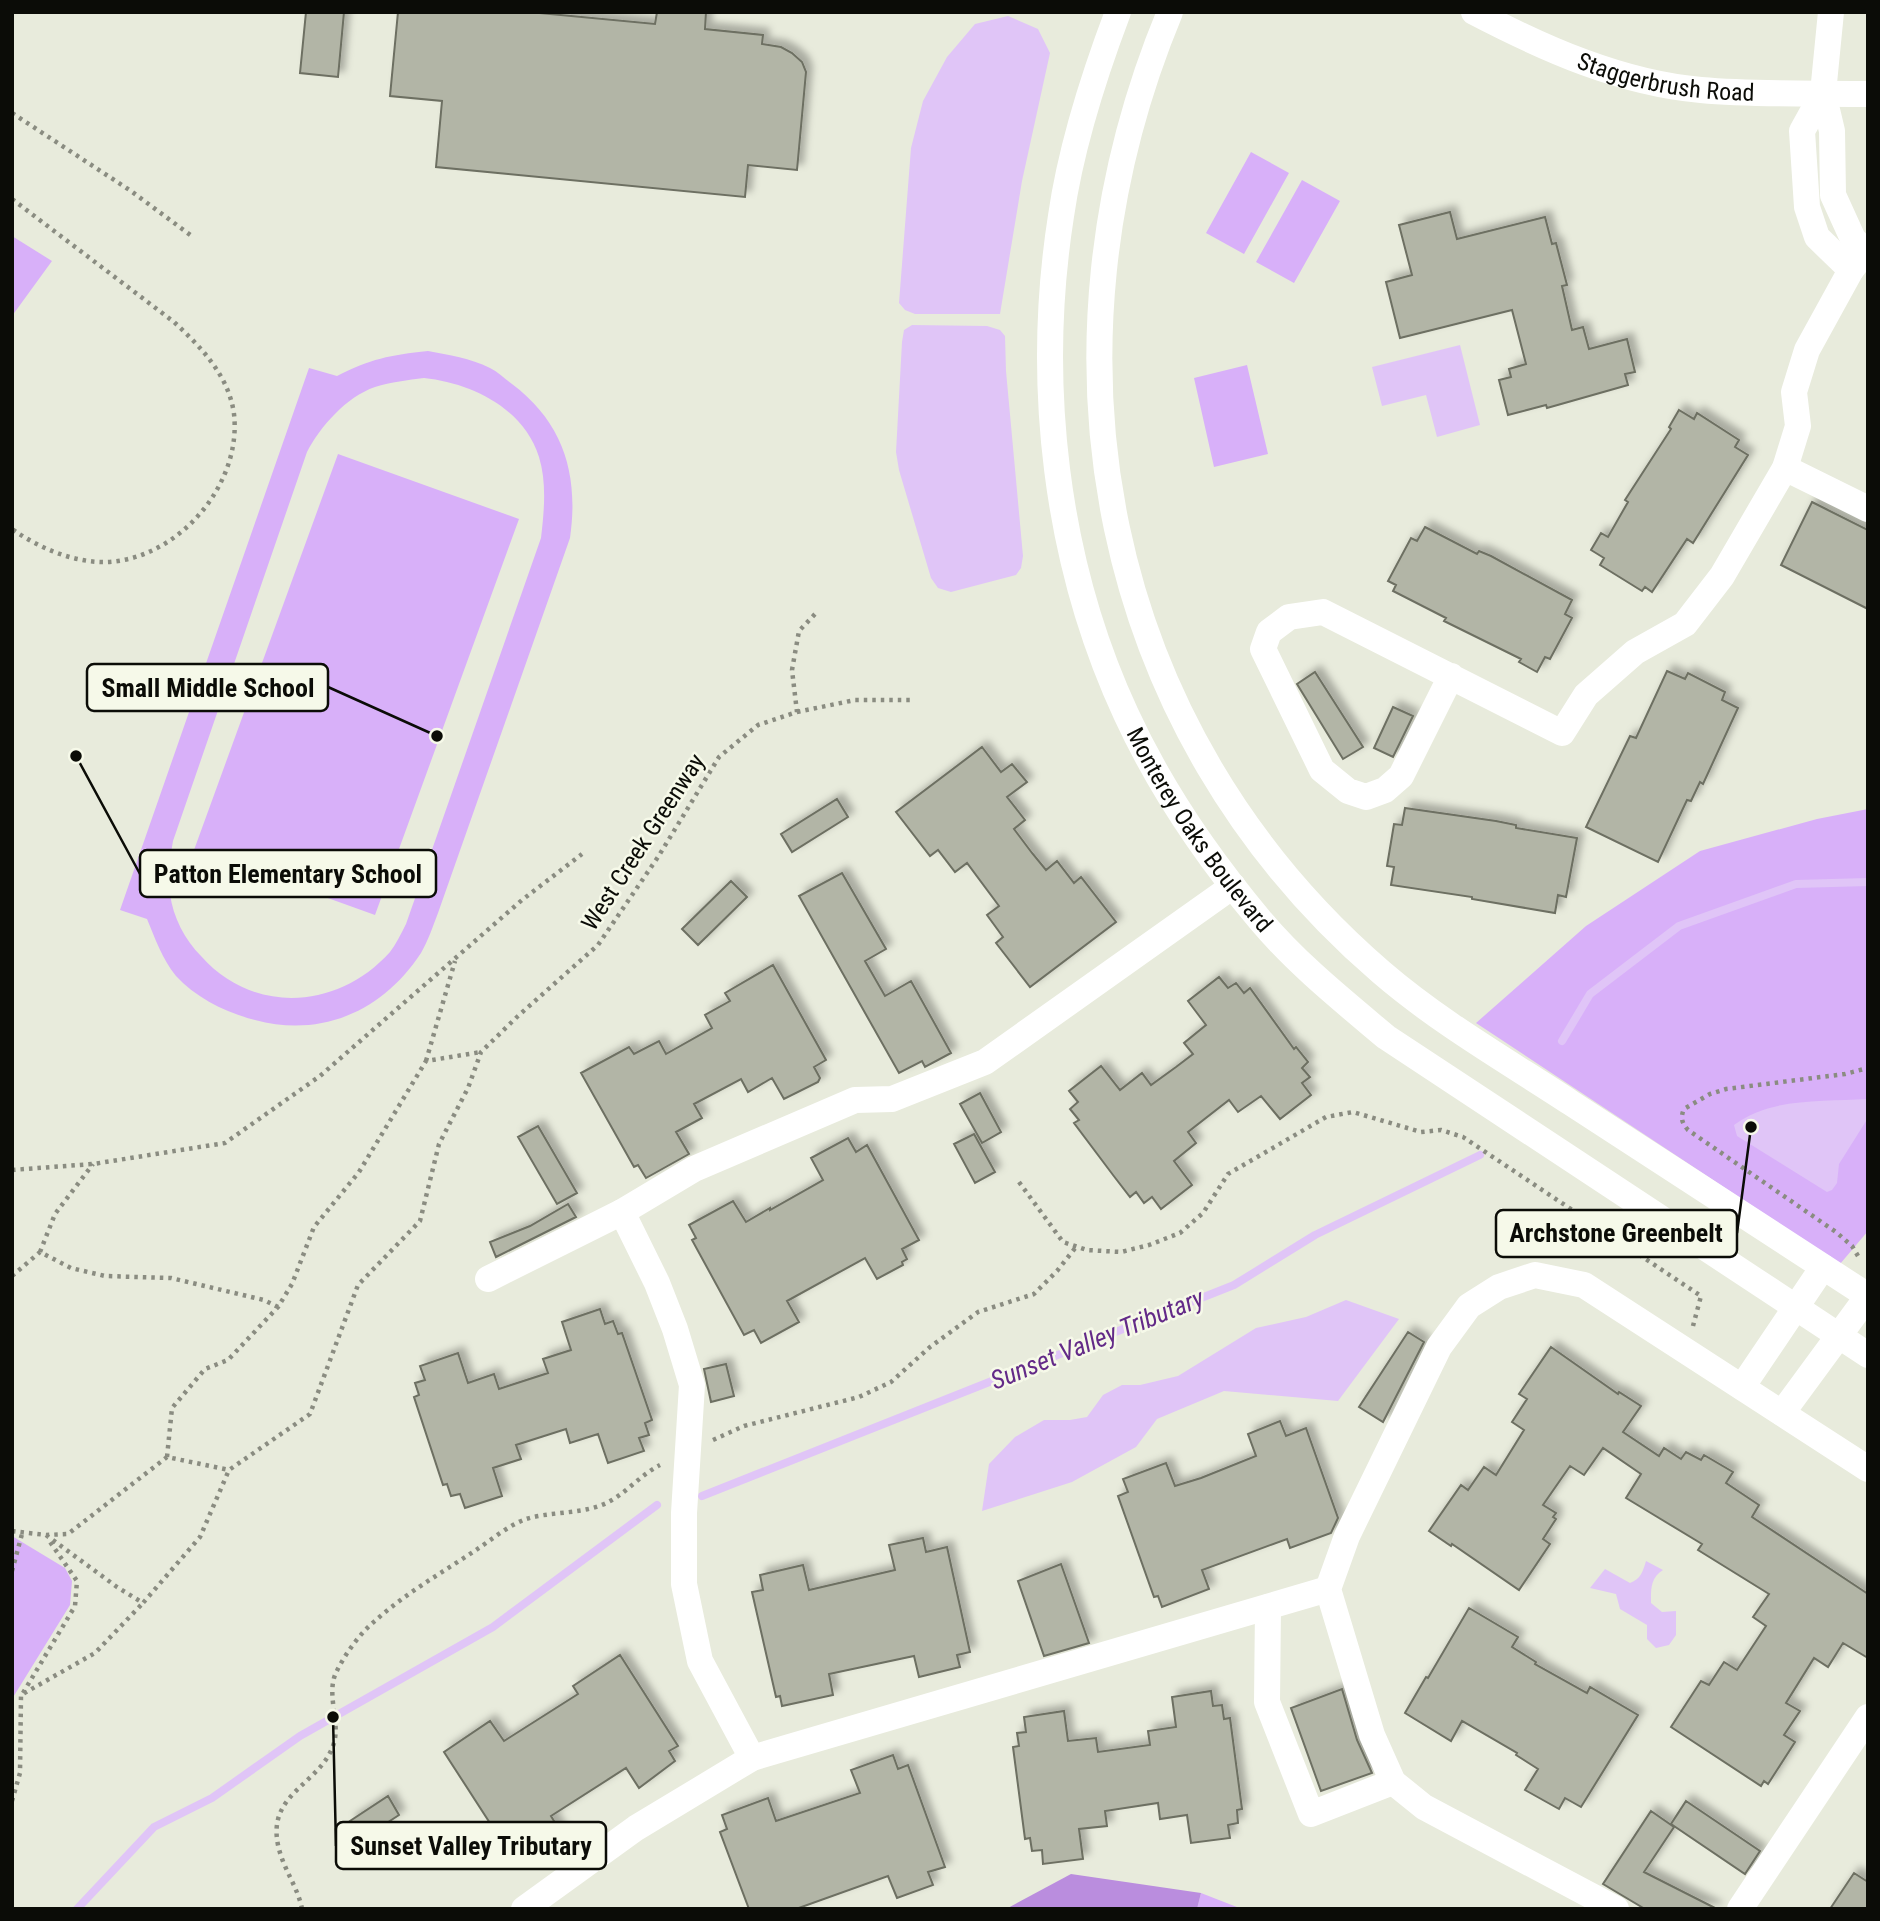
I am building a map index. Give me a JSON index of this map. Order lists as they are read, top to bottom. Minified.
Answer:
{"streets":{"street":["Staggerbrush Road","Monterey Oaks Boulevard"],"path":["West Creek Greenway"]},"water":["Sunset Valley Tributary"],"places":["Small Middle School","Patton Elementary School","Archstone Greenbelt","Sunset Valley Tributary"]}
